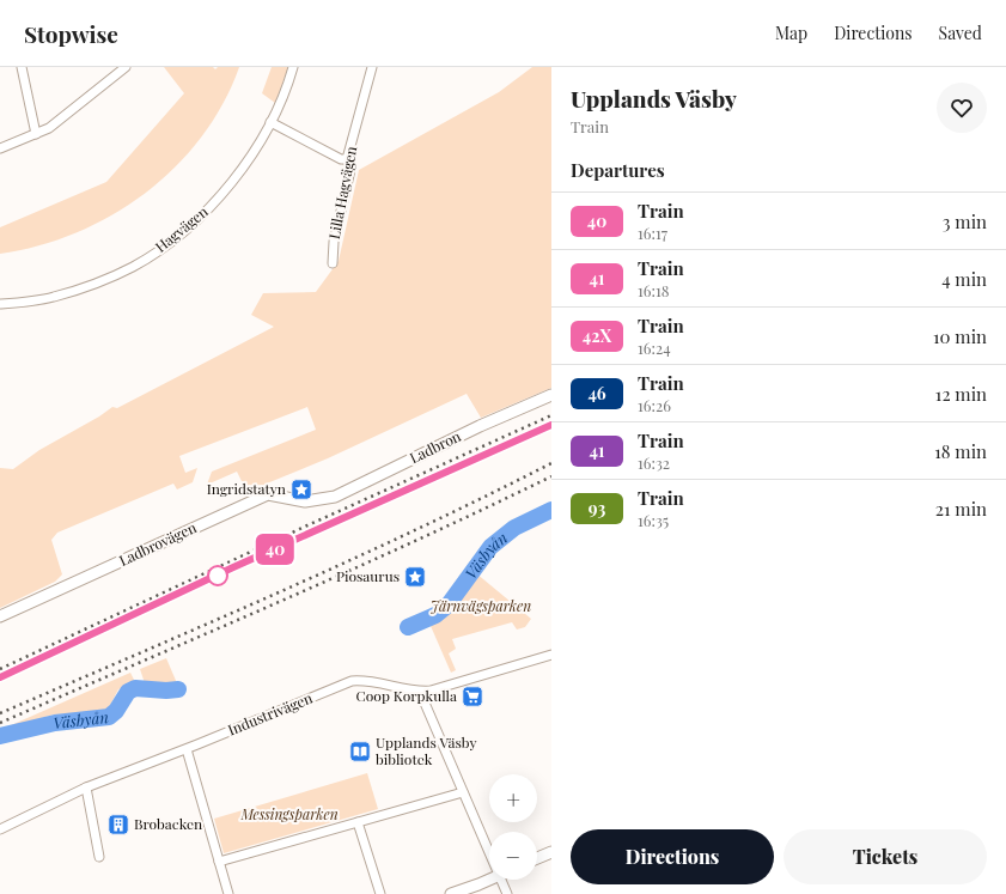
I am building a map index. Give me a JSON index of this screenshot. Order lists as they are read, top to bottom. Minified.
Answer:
{"streets":{"street":["Lilla Hagvägen","Hagvägen","Ladbron","Ladbrovägen","Industrivägen"]},"crossings":[["Ladbron","Ladbrovägen"]],"water":["Väsbyån"],"parks":["Järnvägsparken","Messingsparken"],"places":{"place":["Ingridstatyn","Piosaurus"],"supermarket":["Coop Korpkulla"],"library":["Upplands Väsby bibliotek"],"building":["Brobacken"]},"page":{"header":"Stopwise","nav":["Map","Directions","Saved"],"on_map":"40","heading":[["Upplands Väsby","Train"],"Departures"],"list":[{"mark":"40","name":"Train","note":"16:17","value":"3 min"},{"mark":"41","name":"Train","note":"16:18","value":"4 min"},{"mark":"42X","name":"Train","note":"16:24","value":"10 min"},{"mark":"46","name":"Train","note":"16:26","value":"12 min"},{"mark":"41","name":"Train","note":"16:32","value":"18 min"},{"mark":"93","name":"Train","note":"16:35","value":"21 min"}],"map_buttons":["+","−"],"buttons":["Directions","Tickets"]}}
